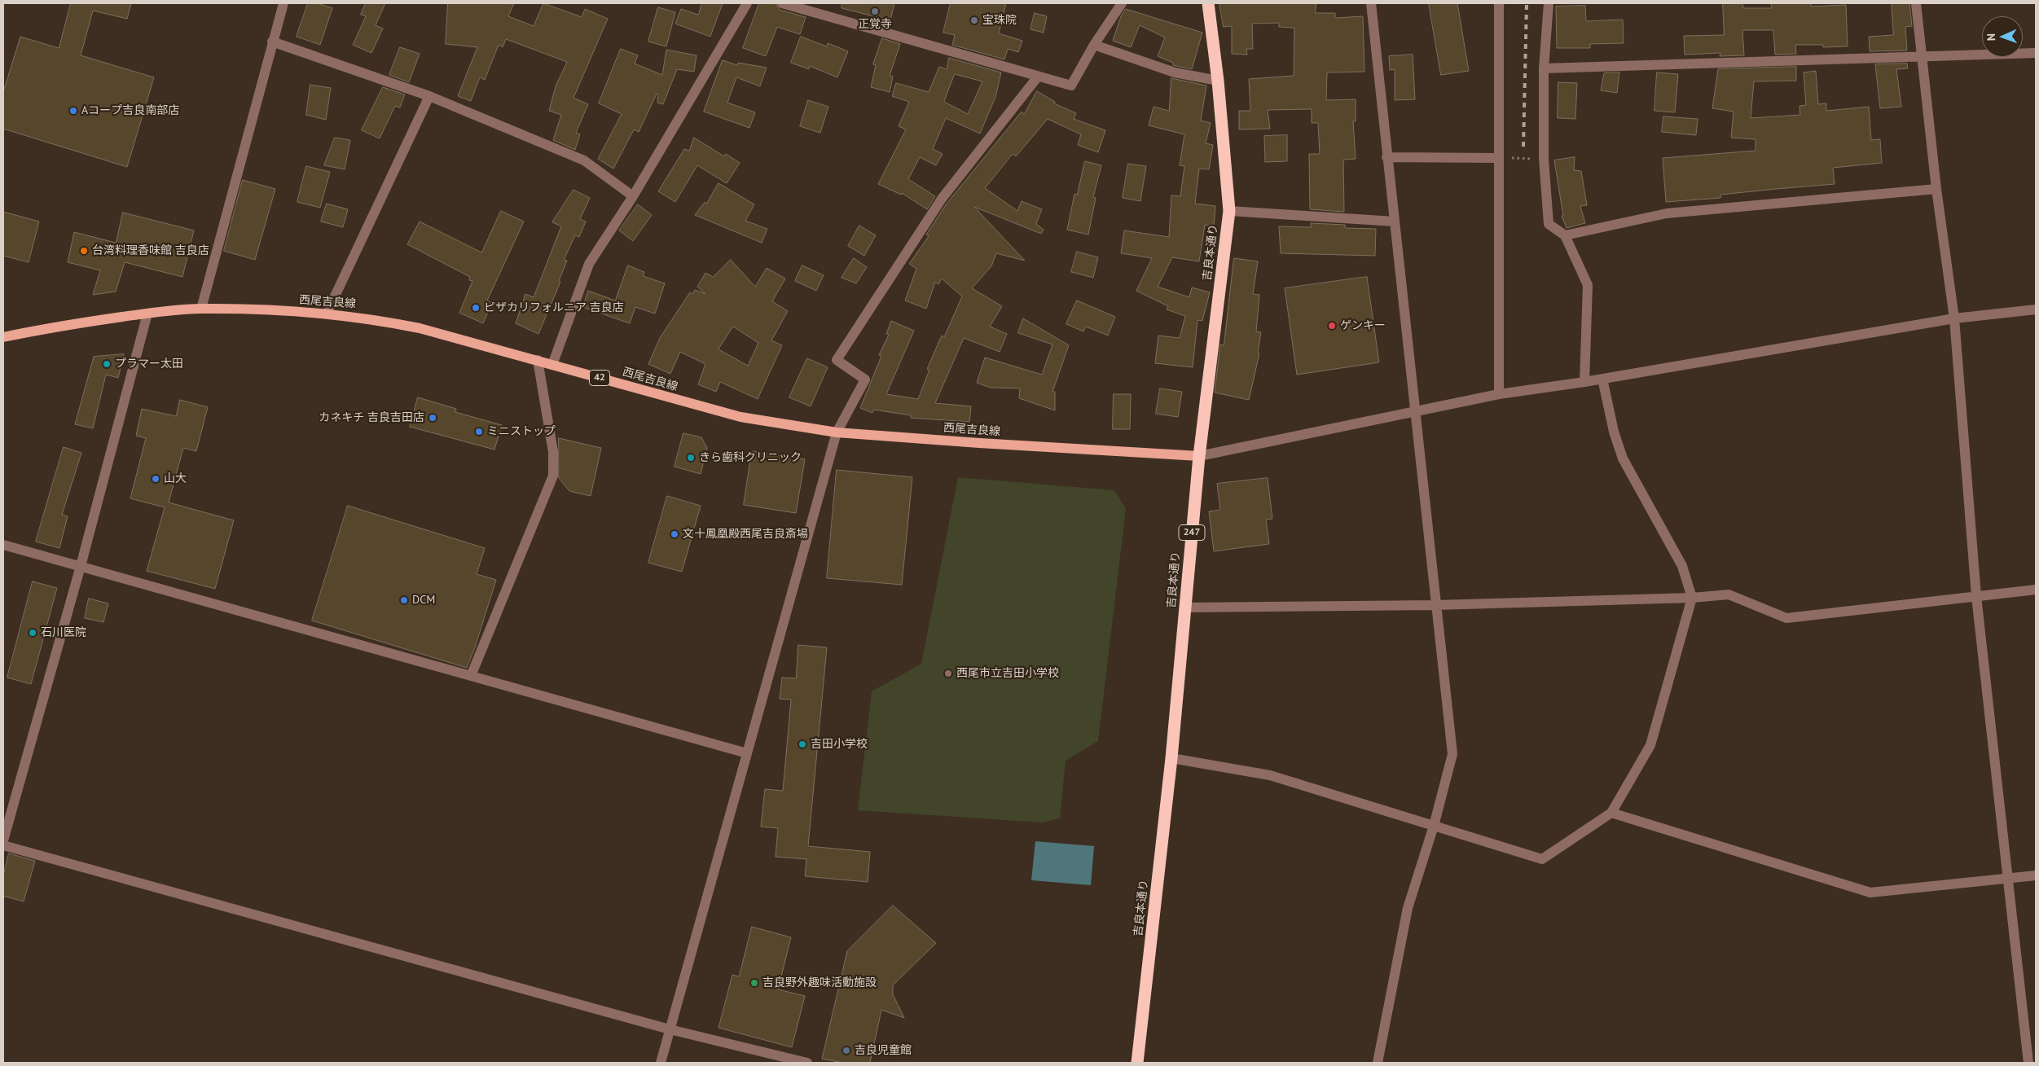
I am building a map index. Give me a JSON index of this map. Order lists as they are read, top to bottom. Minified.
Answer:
{"streets":{"highway":["吉良本通り","247"],"main road":["西尾吉良線","42"]},"crossings":[["吉良本通り","西尾吉良線"]],"places":["正覚寺","宝珠院","Aコープ吉良南部店","台湾料理香味館 吉良店","ピザカリフォルニア 吉良店","ゲンキー","プラマー太田","カネキチ 吉良吉田店","ミニストップ","きら歯科クリニック","山大","文十鳳凰殿西尾吉良斎場","DCM","石川医院","西尾市立吉田小学校","吉田小学校","吉良野外趣味活動施設","吉良児童館"],"north":"left"}
